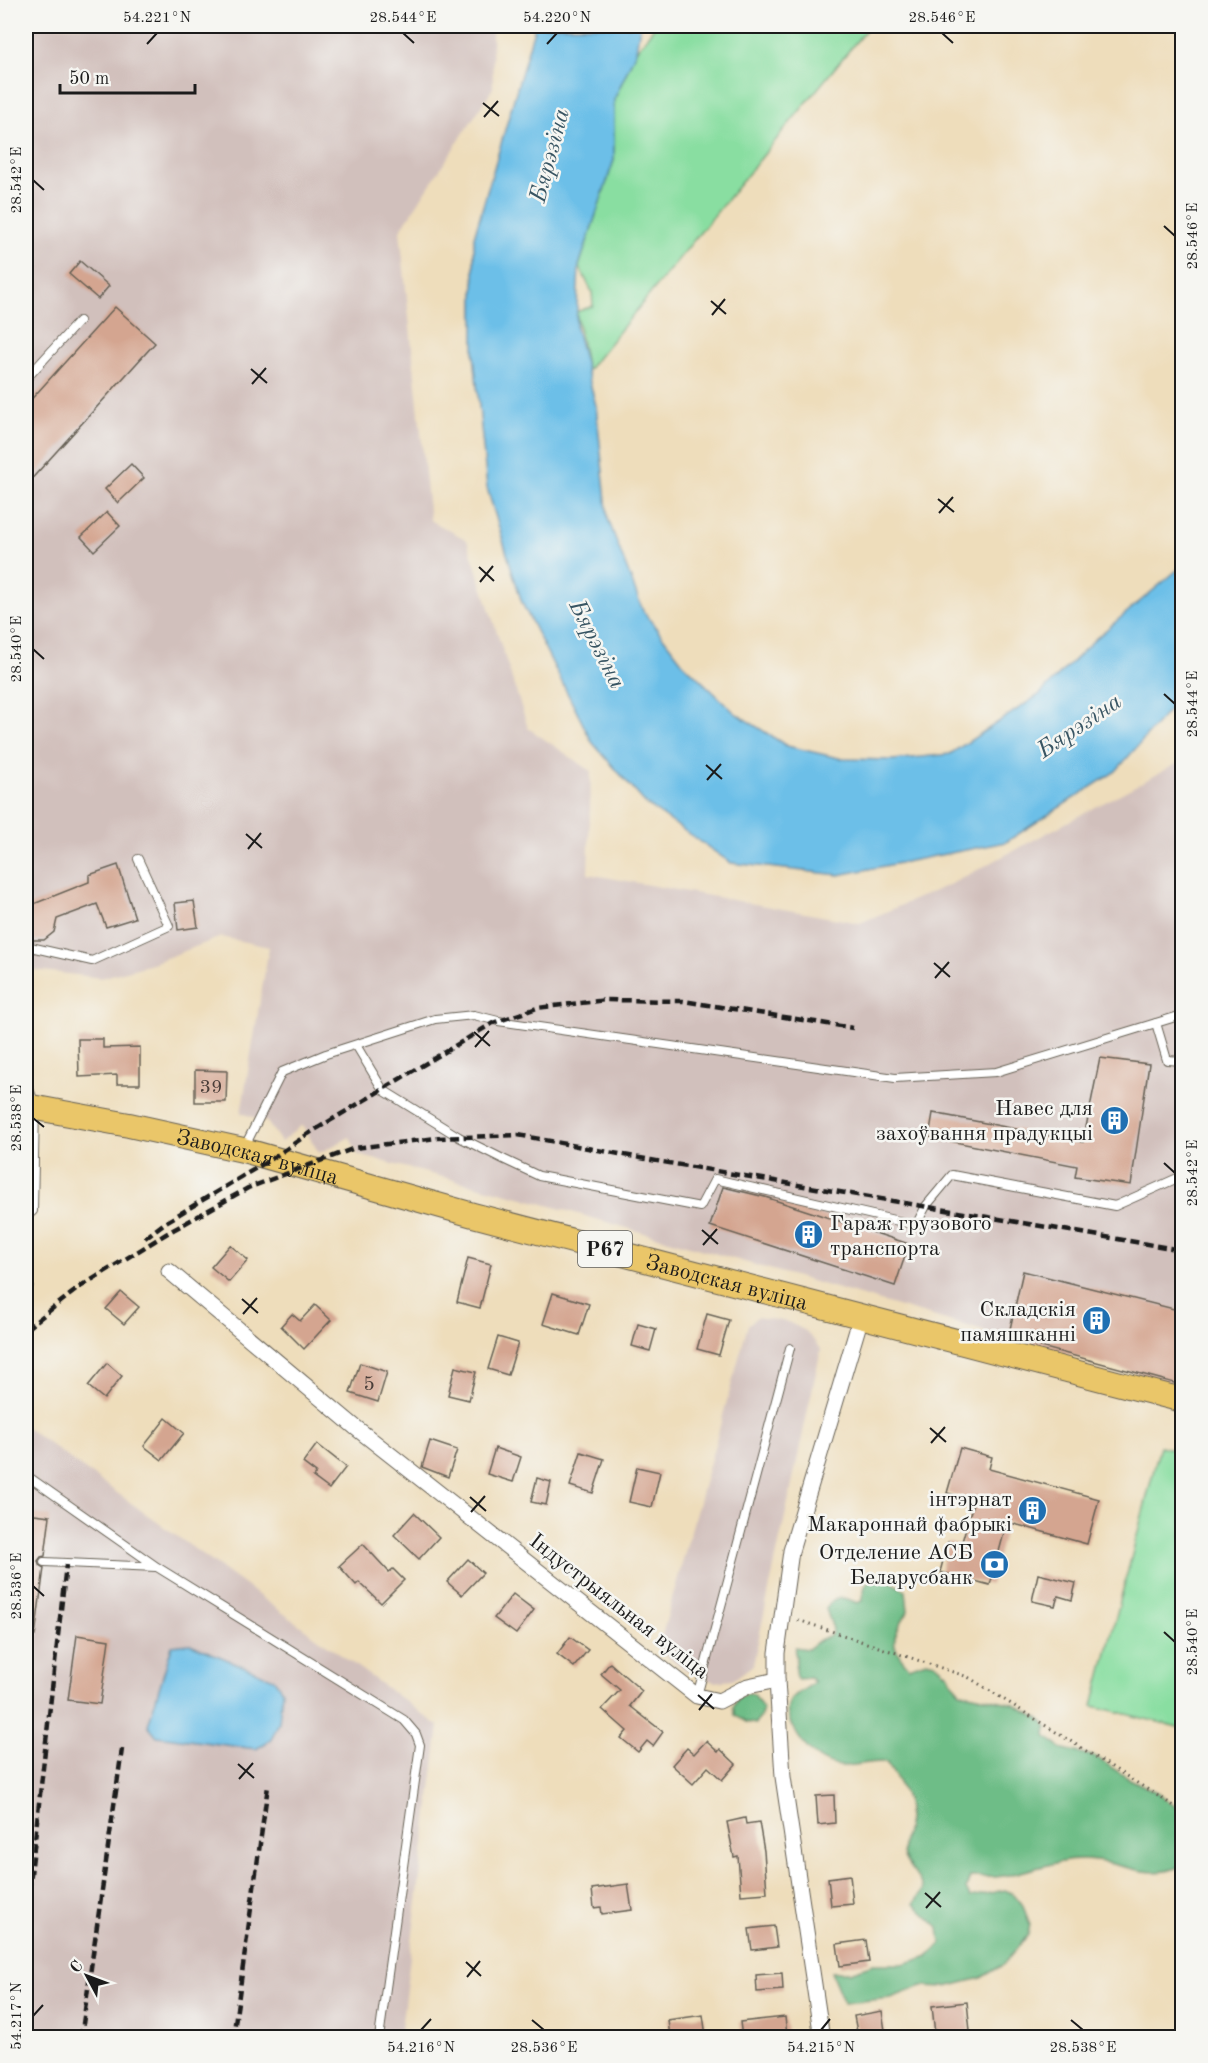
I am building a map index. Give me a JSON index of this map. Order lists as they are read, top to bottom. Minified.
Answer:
{"streets":{"main road":["Заводская вуліца","Р67"],"street":["Індустрыяльная вуліца"]},"water":["Бярэзіна"],"places":{"building":["Навес для захоўвання прадукцыі","Гараж грузового транспорта","Складскія памяшканні","інтэрнат Макароннай фабрыкі"],"bank":["Отделение АСБ Беларусбанк"]},"house_numbers":["39","5"],"scale_bar":"50 m","north":"top left","coordinates":["54.221°N","28.544°E","54.220°N","28.546°E","28.542°E","28.540°E","28.538°E","28.536°E","54.217°N","54.216°N","54.215°N"]}
